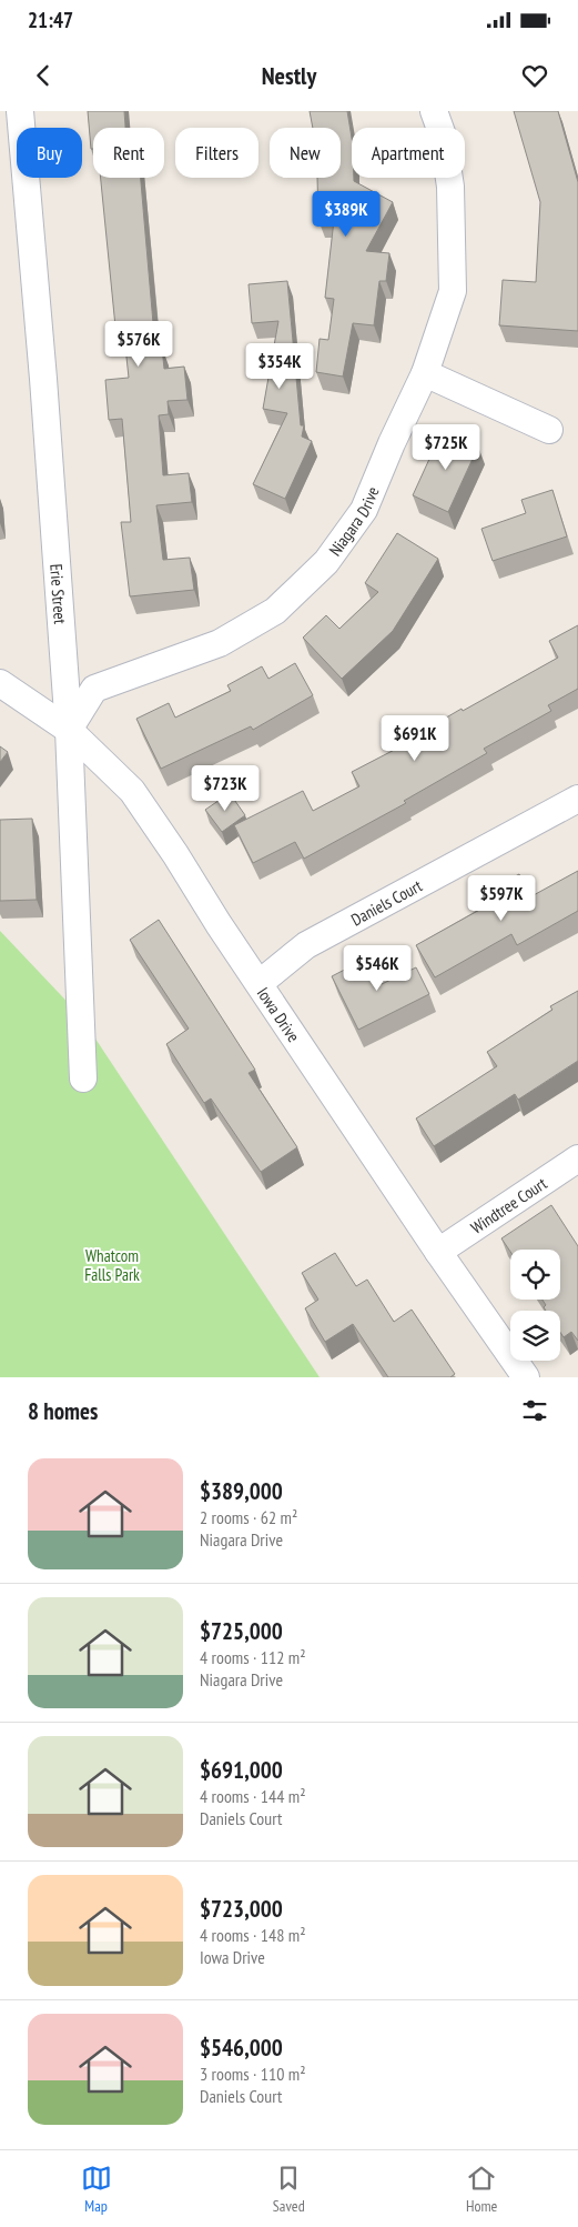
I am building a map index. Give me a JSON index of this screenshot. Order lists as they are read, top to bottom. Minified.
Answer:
{"streets":{"street":["Niagara Drive","Erie Street","Daniels Court","Iowa Drive","Windtree Court"]},"crossings":[["Niagara Drive","Erie Street"],["Niagara Drive","Iowa Drive"],["Erie Street","Iowa Drive"],["Daniels Court","Iowa Drive"],["Iowa Drive","Windtree Court"]],"parks":["Whatcom Falls Park"],"page":{"status":"21:47","header":"Nestly","chip":["Buy","Rent","Filters","New","Apartment"],"price":["$389K","$576K","$354K","$725K","$691K","$723K","$597K","$546K"],"heading":"8 homes","list":[{"name":"$389,000","note":"2 rooms · 62 m² · Niagara Drive"},{"name":"$725,000","note":"4 rooms · 112 m² · Niagara Drive"},{"name":"$691,000","note":"4 rooms · 144 m² · Daniels Court"},{"name":"$723,000","note":"4 rooms · 148 m² · Iowa Drive"},{"name":"$546,000","note":"3 rooms · 110 m² · Daniels Court"}],"tabs":["Map","Saved","Home"]}}
